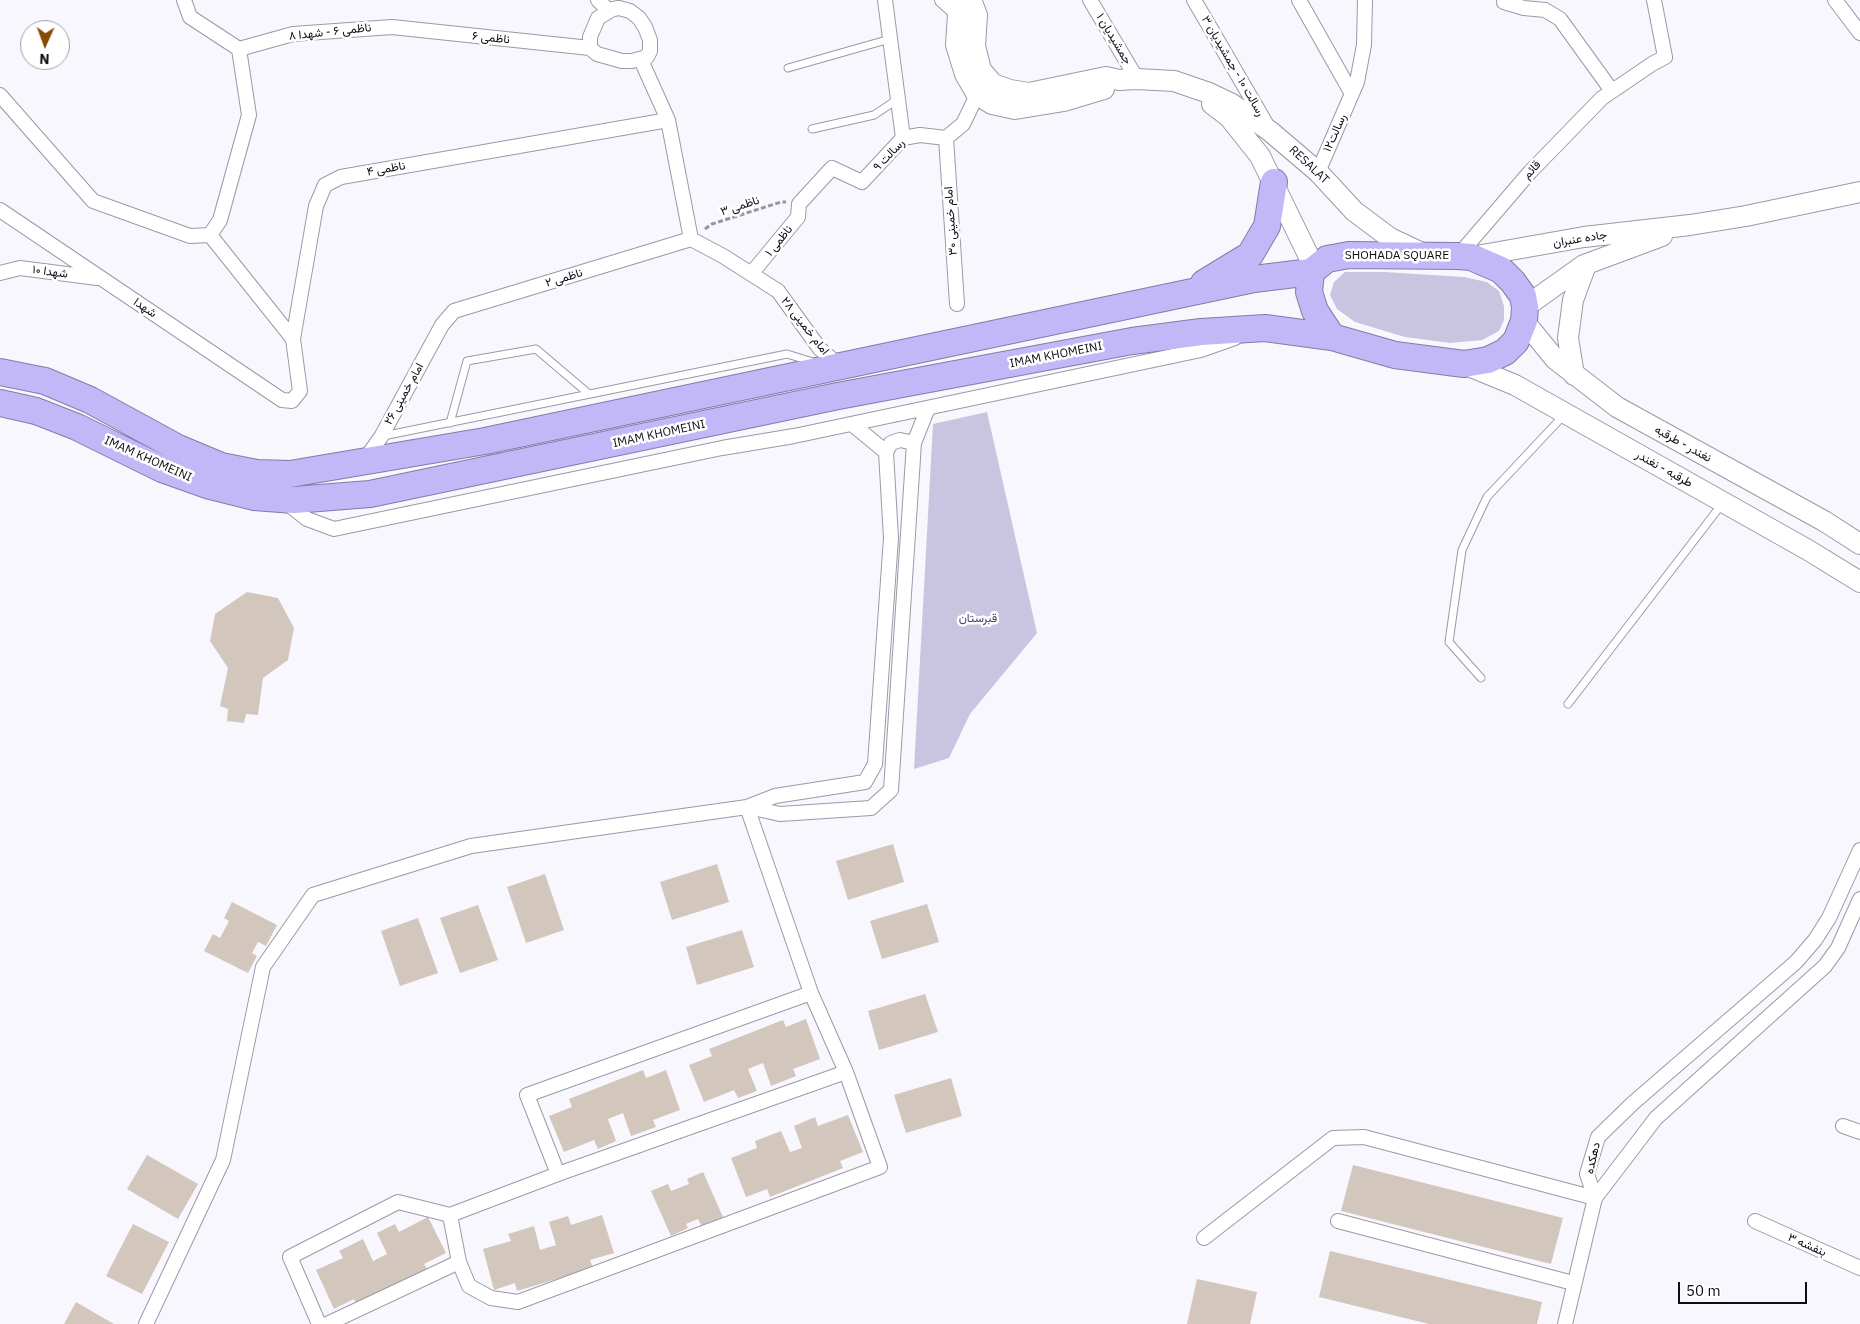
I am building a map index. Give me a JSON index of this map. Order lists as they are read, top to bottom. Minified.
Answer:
{"streets":{"highway":["SHOHADA SQUARE","IMAM KHOMEINI"],"street":["ناظمی ۶ - شهدا ۸","ناظمی ۶","جمشیدیان ۱","رسالت ۱۰ - جمشیدیان ۳","رسالت۱۲","رسالت ۹","RESALAT","ناظمی ۴","قائم","امام خمینی ۳۰","جاده عنبران","ناظمی ۱","شهدا ۱۰","ناظمی ۲","شهدا","امام خمینی ۲۸","امام خمینی ۲۶","نغندر - طرقبه","طرقبه - نغندر","دهکده","بنفشه ۳"],"path":["ناظمی ۳"]},"crossings":[["ناظمی ۶ - شهدا ۸","ناظمی ۶"],["جمشیدیان ۱","RESALAT"],["رسالت ۱۰ - جمشیدیان ۳","RESALAT"],["رسالت۱۲","RESALAT"],["رسالت ۹","ناظمی ۳"],["رسالت ۹","امام خمینی ۳۰"],["رسالت ۹","ناظمی ۱"],["RESALAT","SHOHADA SQUARE"],["RESALAT","IMAM KHOMEINI"],["ناظمی ۴","شهدا"],["قائم","جاده عنبران"],["قائم","SHOHADA SQUARE"],["ناظمی ۳","ناظمی ۱"],["ناظمی ۳","ناظمی ۲"],["ناظمی ۳","امام خمینی ۲۸"],["جاده عنبران","SHOHADA SQUARE"],["جاده عنبران","نغندر - طرقبه"],["ناظمی ۱","امام خمینی ۲۸"],["SHOHADA SQUARE","IMAM KHOMEINI"],["SHOHADA SQUARE","نغندر - طرقبه"],["شهدا ۱۰","شهدا"],["ناظمی ۲","امام خمینی ۲۸"],["ناظمی ۲","امام خمینی ۲۶"],["امام خمینی ۲۸","IMAM KHOMEINI"],["IMAM KHOMEINI","امام خمینی ۲۶"]],"parks":["قبرستان"],"scale_bar":"50 m","north":"bottom"}
